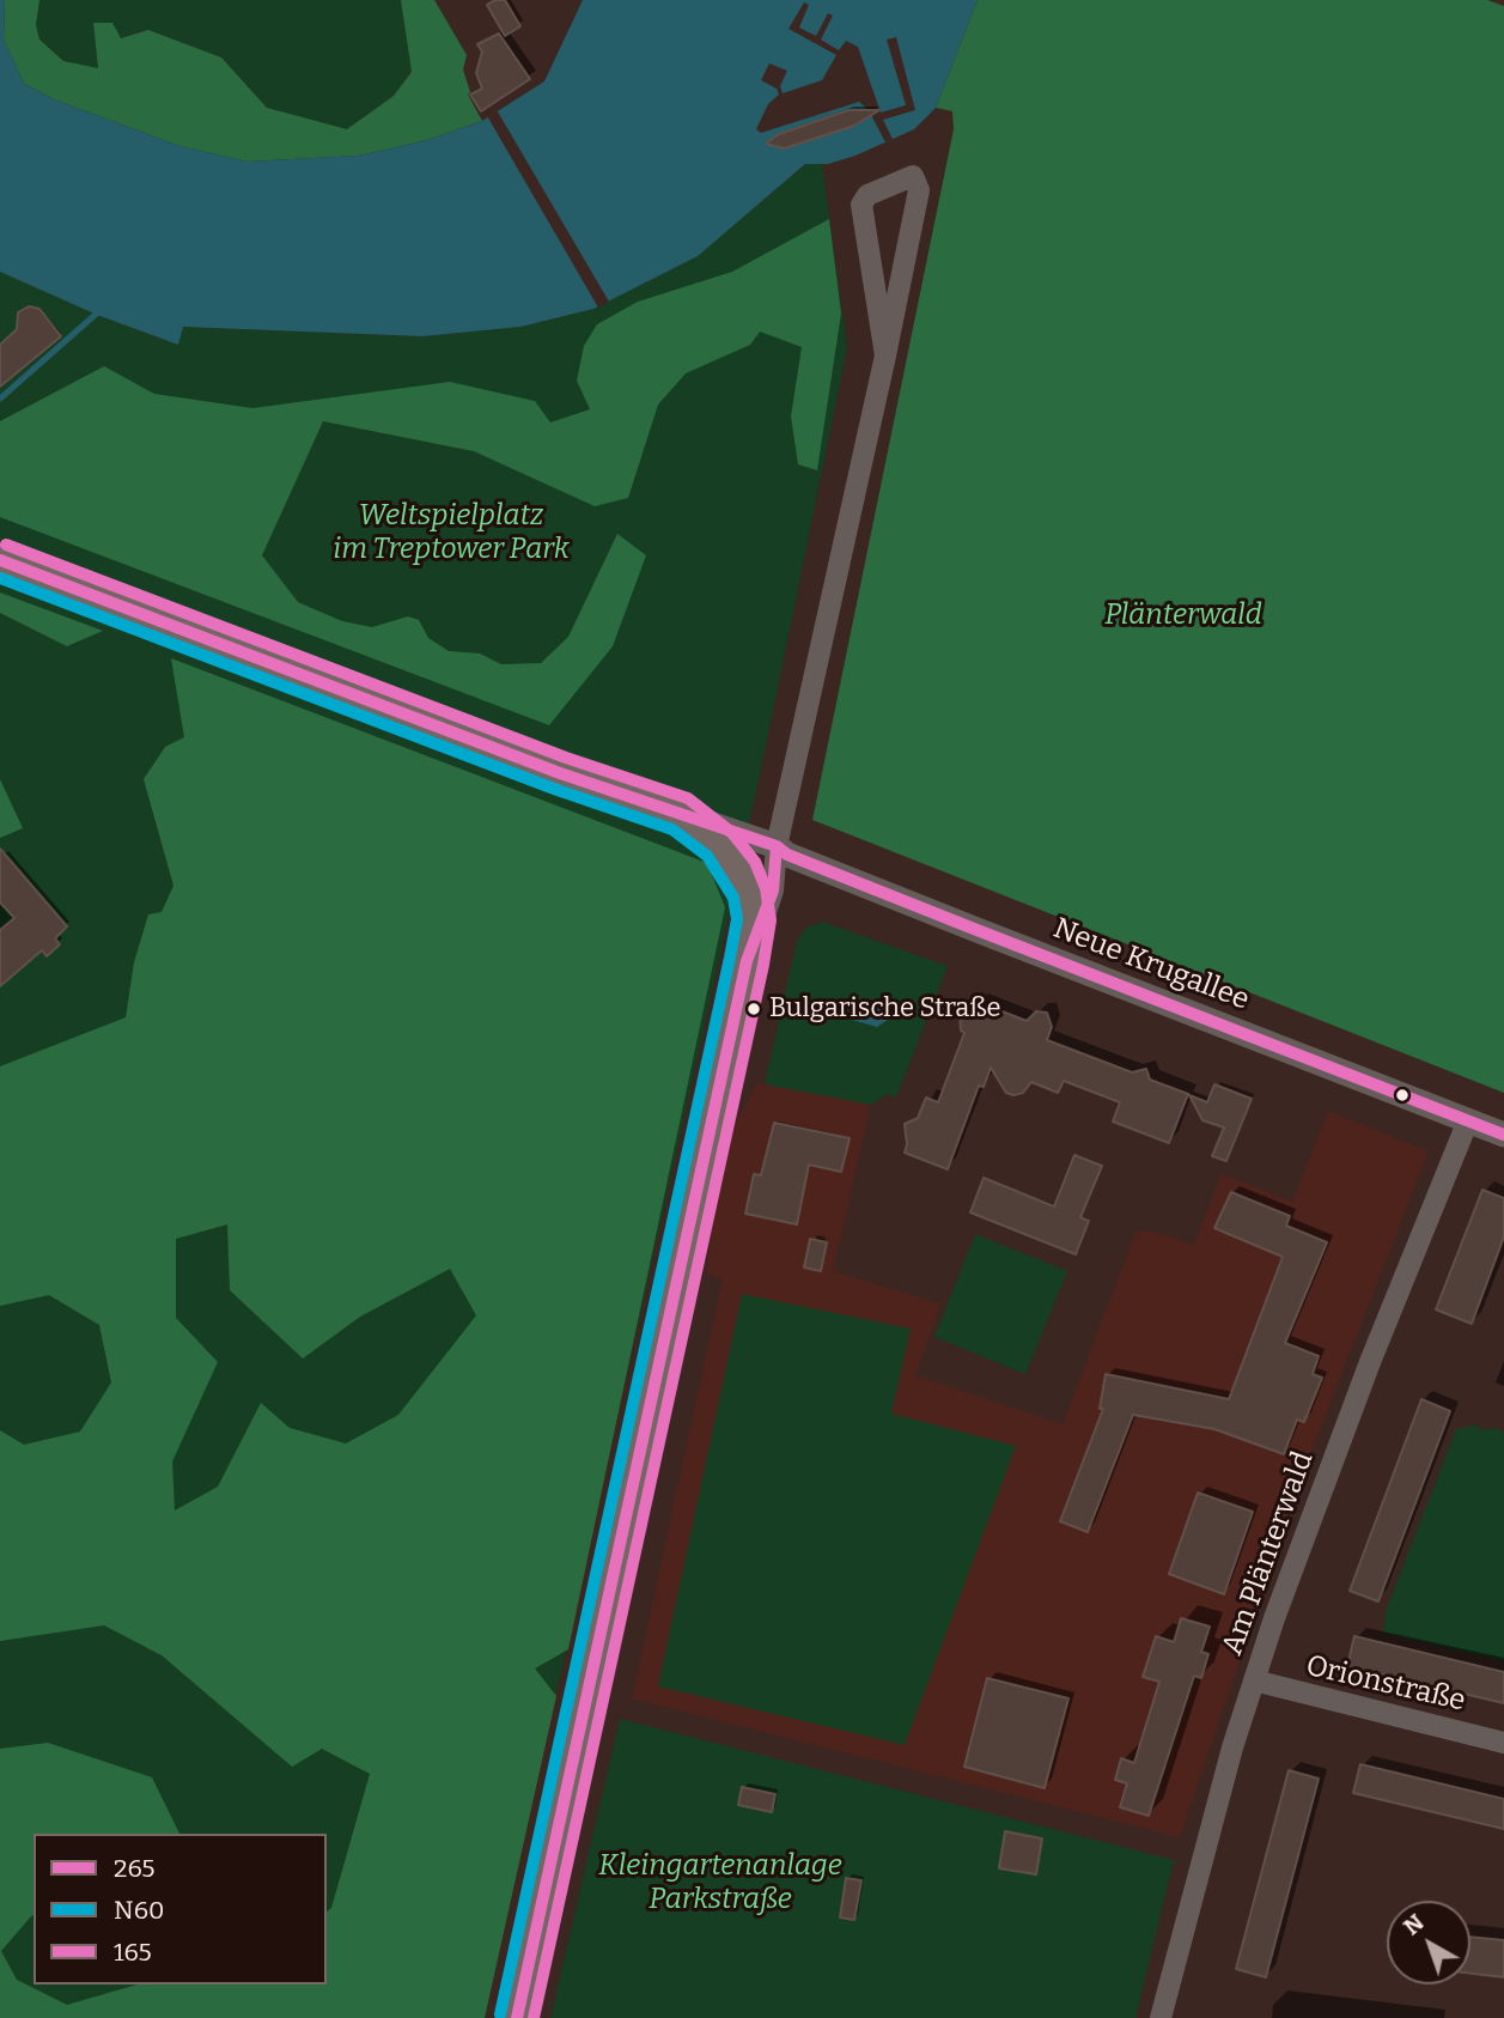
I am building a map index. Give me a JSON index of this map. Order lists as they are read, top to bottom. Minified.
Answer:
{"streets":{"street":["Neue Krugallee","Am Plänterwald","Orionstraße"]},"crossings":[["Neue Krugallee","Am Plänterwald"],["Am Plänterwald","Orionstraße"]],"parks":["Weltspielplatz im Treptower Park","Plänterwald","Kleingartenanlage Parkstraße"],"places":["Bulgarische Straße"],"lines":["transit line 165","transit line 265","transit line N60"],"legend":["265","N60","165"],"north":"top left"}
